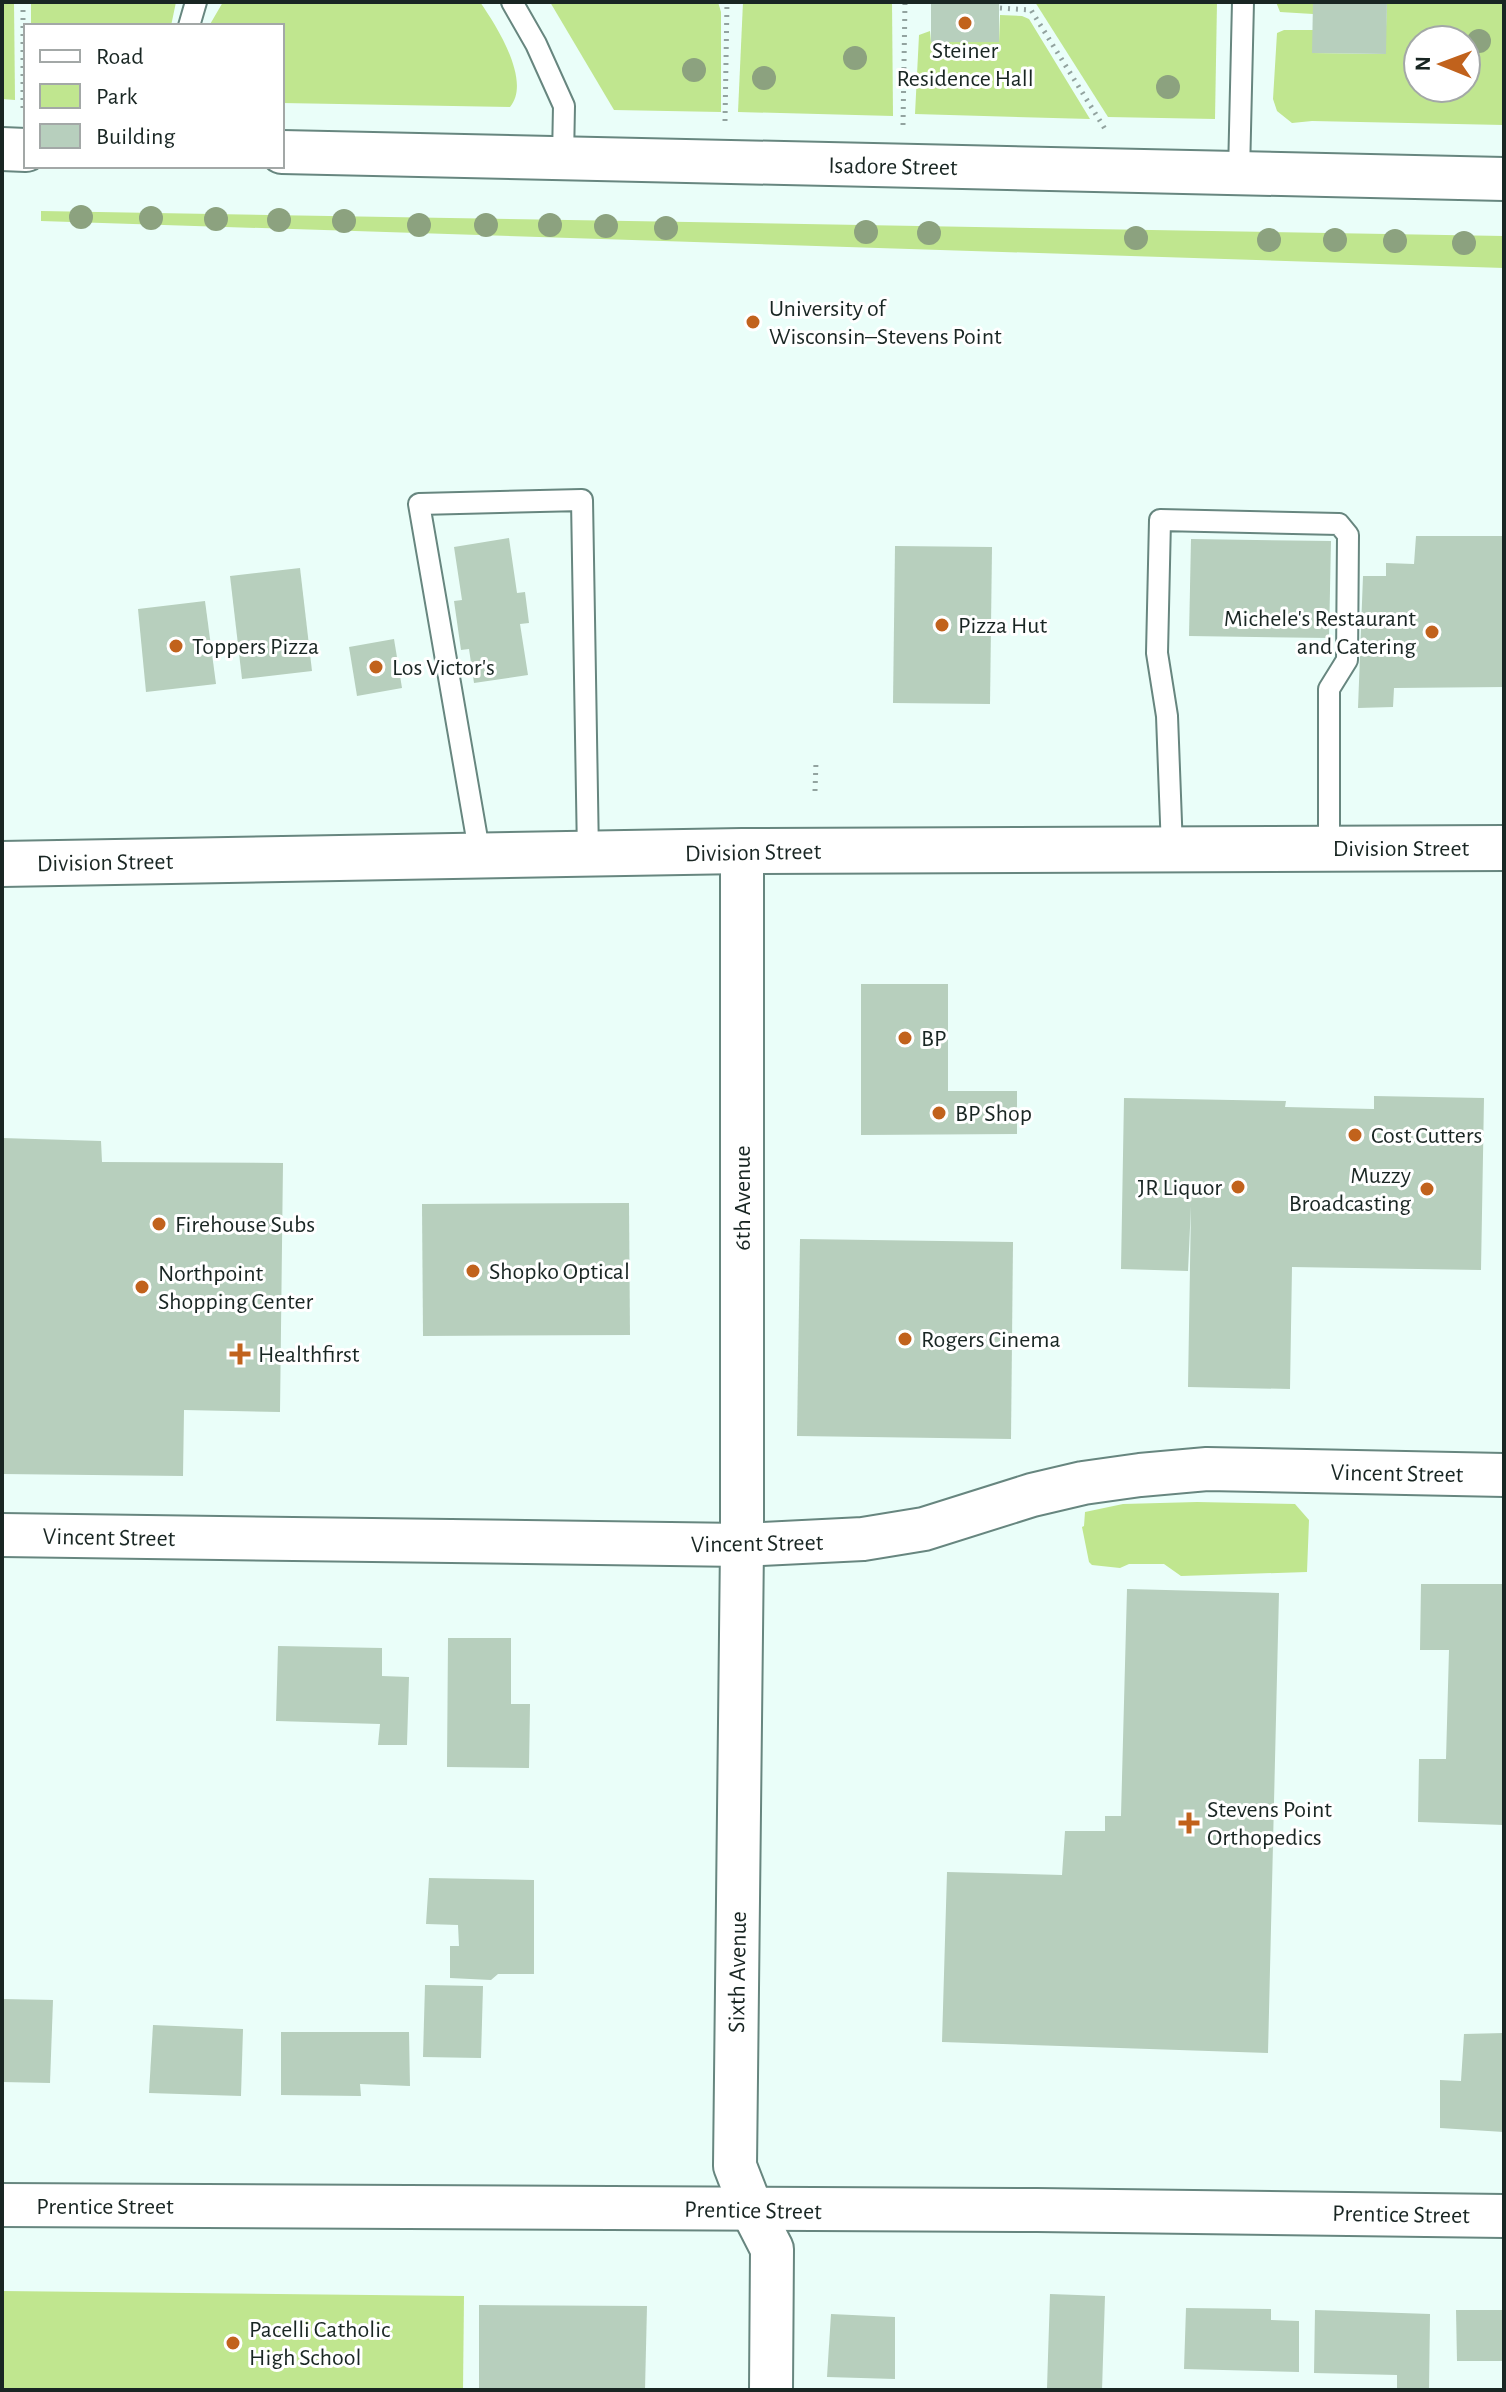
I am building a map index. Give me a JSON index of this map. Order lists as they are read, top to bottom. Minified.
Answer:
{"streets":{"main road":["Division Street"],"street":["Isadore Street","6th Avenue","Vincent Street","Sixth Avenue","Prentice Street"]},"crossings":[["Division Street","6th Avenue"],["6th Avenue","Vincent Street"],["6th Avenue","Sixth Avenue"],["Vincent Street","Sixth Avenue"],["Sixth Avenue","Prentice Street"]],"places":{"other":["Steiner Residence Hall","University of Wisconsin–Stevens Point","Pizza Hut","Michele's Restaurant and Catering","Toppers Pizza","Los Victor's","BP","BP Shop","Cost Cutters","JR Liquor","Muzzy Broadcasting","Firehouse Subs","Shopko Optical","Northpoint Shopping Center","Rogers Cinema","Pacelli Catholic High School"],"health":["Healthfirst","Stevens Point Orthopedics"]},"legend":["Road","Park","Building"],"north":"left"}
